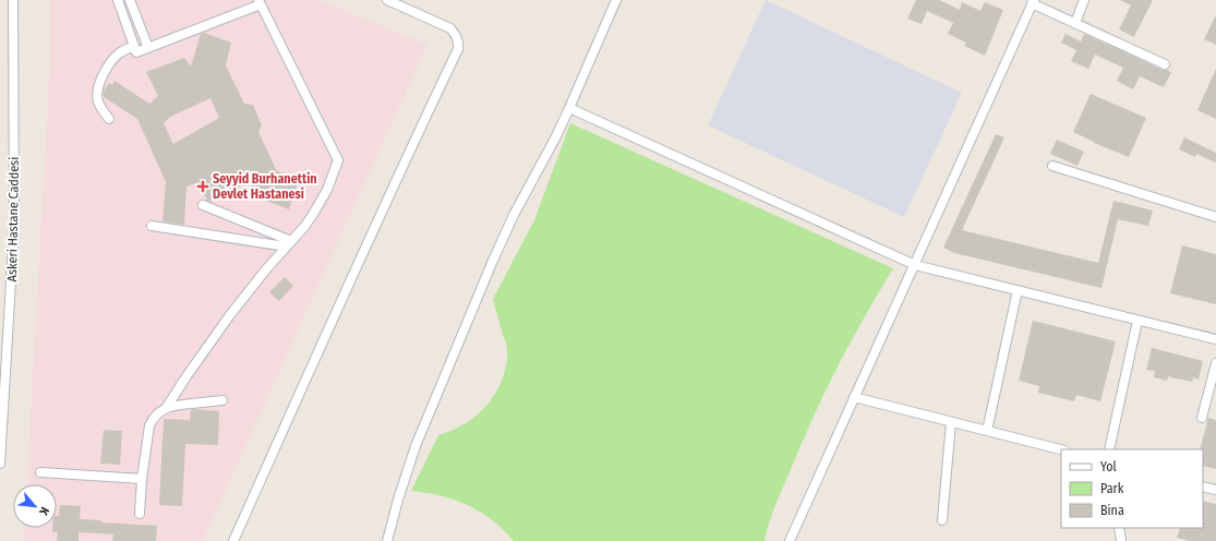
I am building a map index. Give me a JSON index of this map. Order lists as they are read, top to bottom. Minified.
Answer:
{"streets":{"street":["Askeri Hastane Caddesi"]},"places":{"health":["Seyyid Burhanettin Devlet Hastanesi"]},"legend":["Yol","Park","Bina"],"north":"bottom right"}
